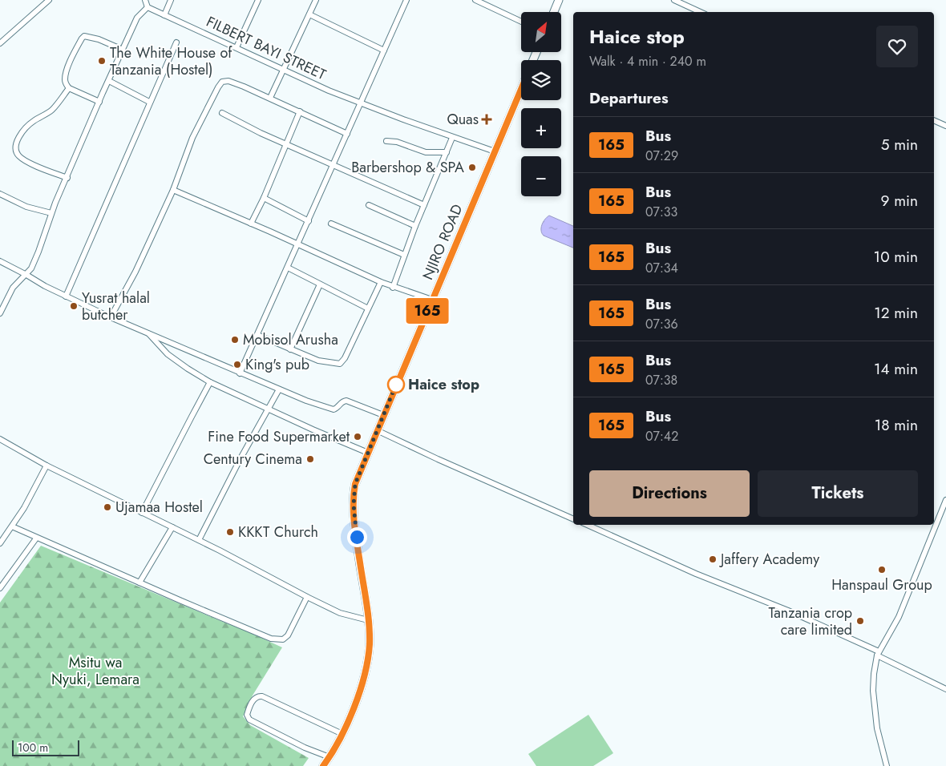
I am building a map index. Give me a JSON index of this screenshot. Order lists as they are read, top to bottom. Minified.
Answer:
{"streets":{"street":["FILBERT BAYI STREET","NJIRO ROAD"]},"crossings":[["FILBERT BAYI STREET","NJIRO ROAD"]],"parks":["Msitu wa Nyuki, Lemara"],"places":{"other":["The White House of Tanzania (Hostel)","Barbershop & SPA","Yusrat halal butcher","Mobisol Arusha","King's pub","Haice stop","Fine Food Supermarket","Century Cinema","Ujamaa Hostel","KKKT Church","Jaffery Academy","Hanspaul Group","Tanzania crop care limited"],"health":["Quas"]},"lines":["bus line 165"],"scale_bar":"100 m","north":"top right","page":{"on_map":"165","map_buttons":["+","−"],"heading":[["Haice stop","Walk · 4 min · 240 m"],"Departures"],"list":[{"mark":"165","name":"Bus","note":"07:29","value":"5 min"},{"mark":"165","name":"Bus","note":"07:33","value":"9 min"},{"mark":"165","name":"Bus","note":"07:34","value":"10 min"},{"mark":"165","name":"Bus","note":"07:36","value":"12 min"},{"mark":"165","name":"Bus","note":"07:38","value":"14 min"},{"mark":"165","name":"Bus","note":"07:42","value":"18 min"}],"buttons":["Directions","Tickets"],"scale":"100 m"}}
